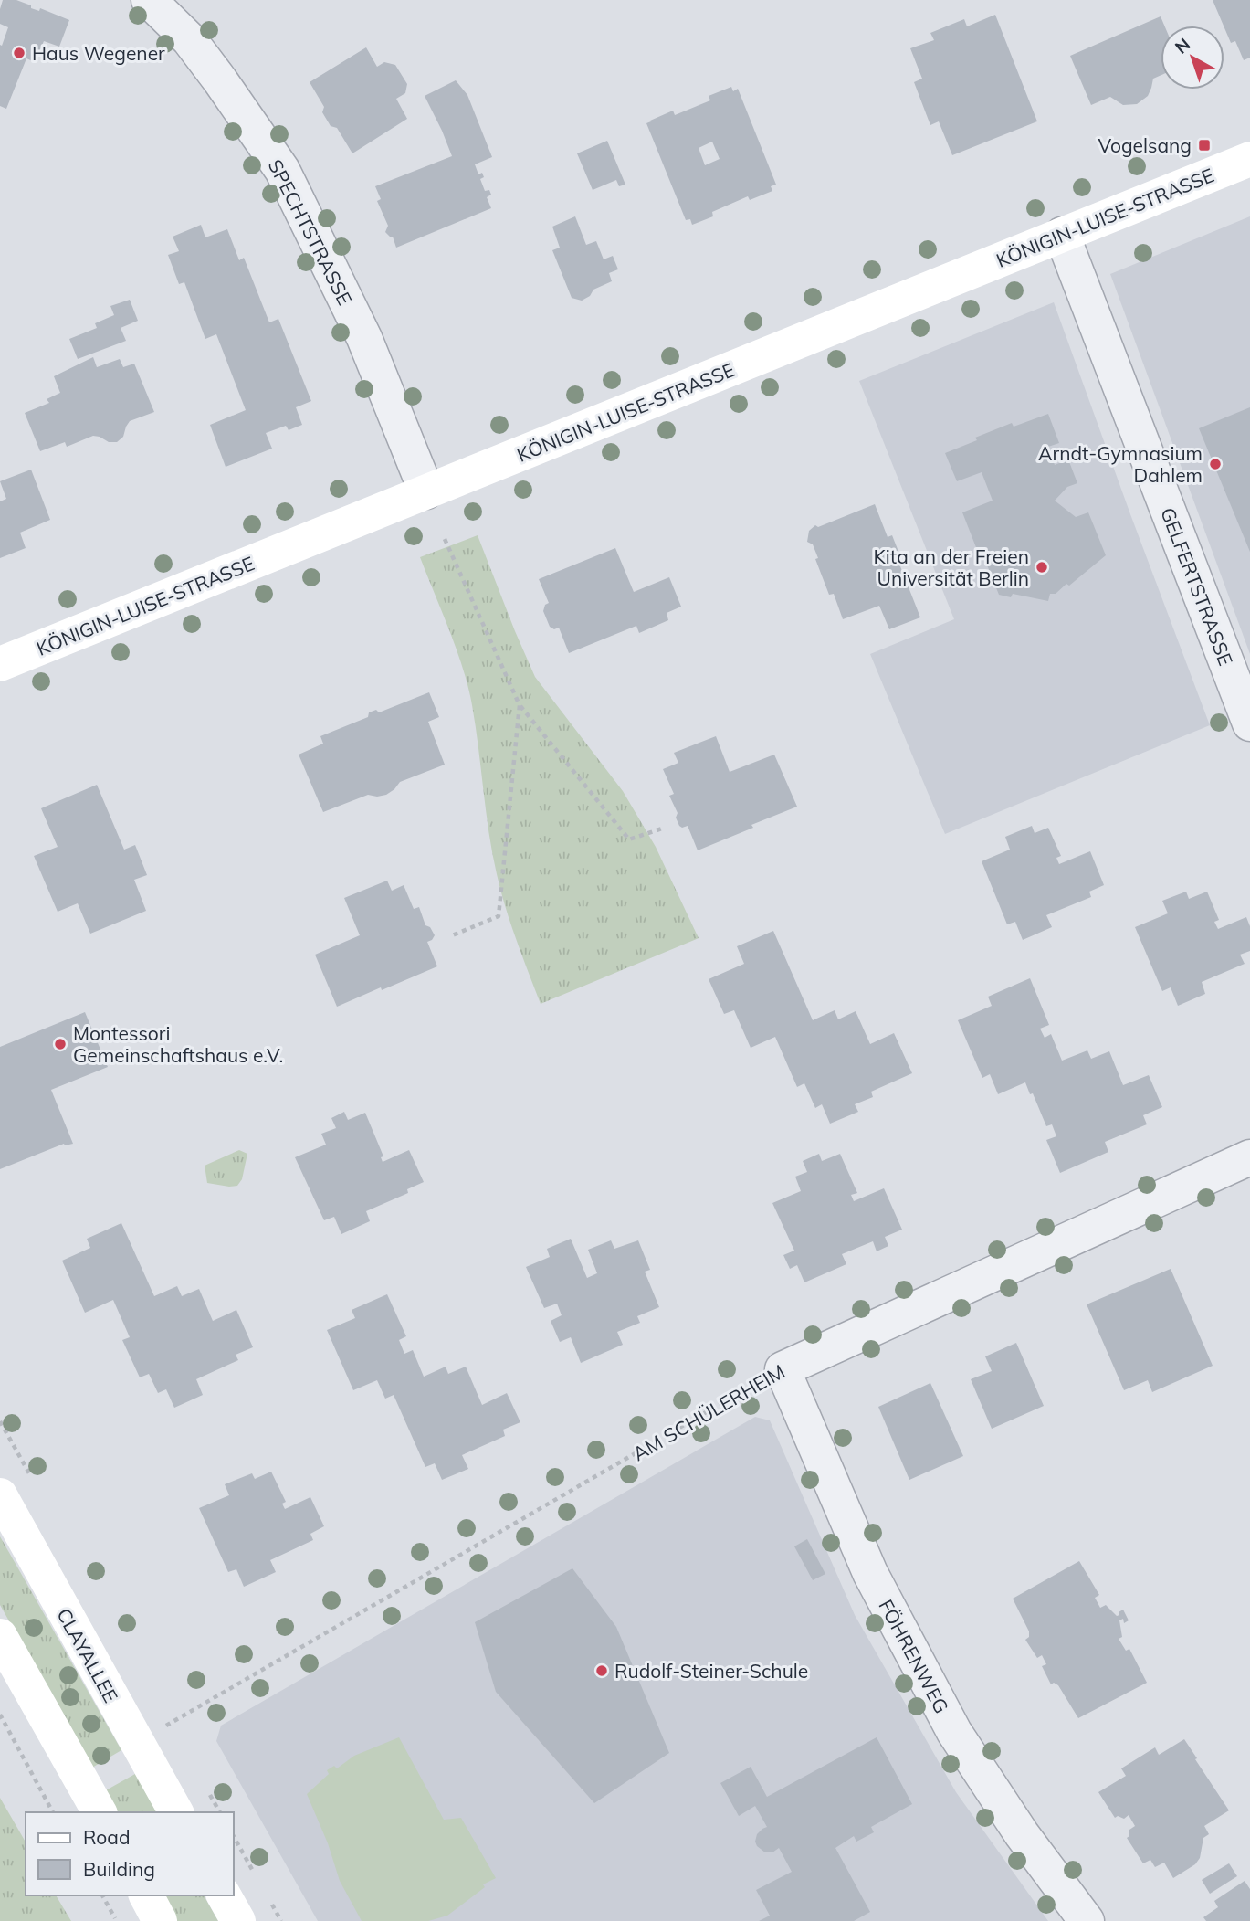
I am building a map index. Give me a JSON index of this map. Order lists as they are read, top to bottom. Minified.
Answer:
{"streets":{"main road":["KÖNIGIN-LUISE-STRASSE","CLAYALLEE"],"street":["SPECHTSTRASSE","GELFERTSTRASSE","AM SCHÜLERHEIM","FÖHRENWEG"]},"crossings":[["KÖNIGIN-LUISE-STRASSE","SPECHTSTRASSE"],["KÖNIGIN-LUISE-STRASSE","GELFERTSTRASSE"],["AM SCHÜLERHEIM","FÖHRENWEG"]],"places":{"other":["Haus Wegener","Arndt-Gymnasium Dahlem","Kita an der Freien Universität Berlin","Montessori Gemeinschaftshaus e.V.","Rudolf-Steiner-Schule"],"transit":["Vogelsang"]},"legend":["Road","Building"],"north":"top left"}
